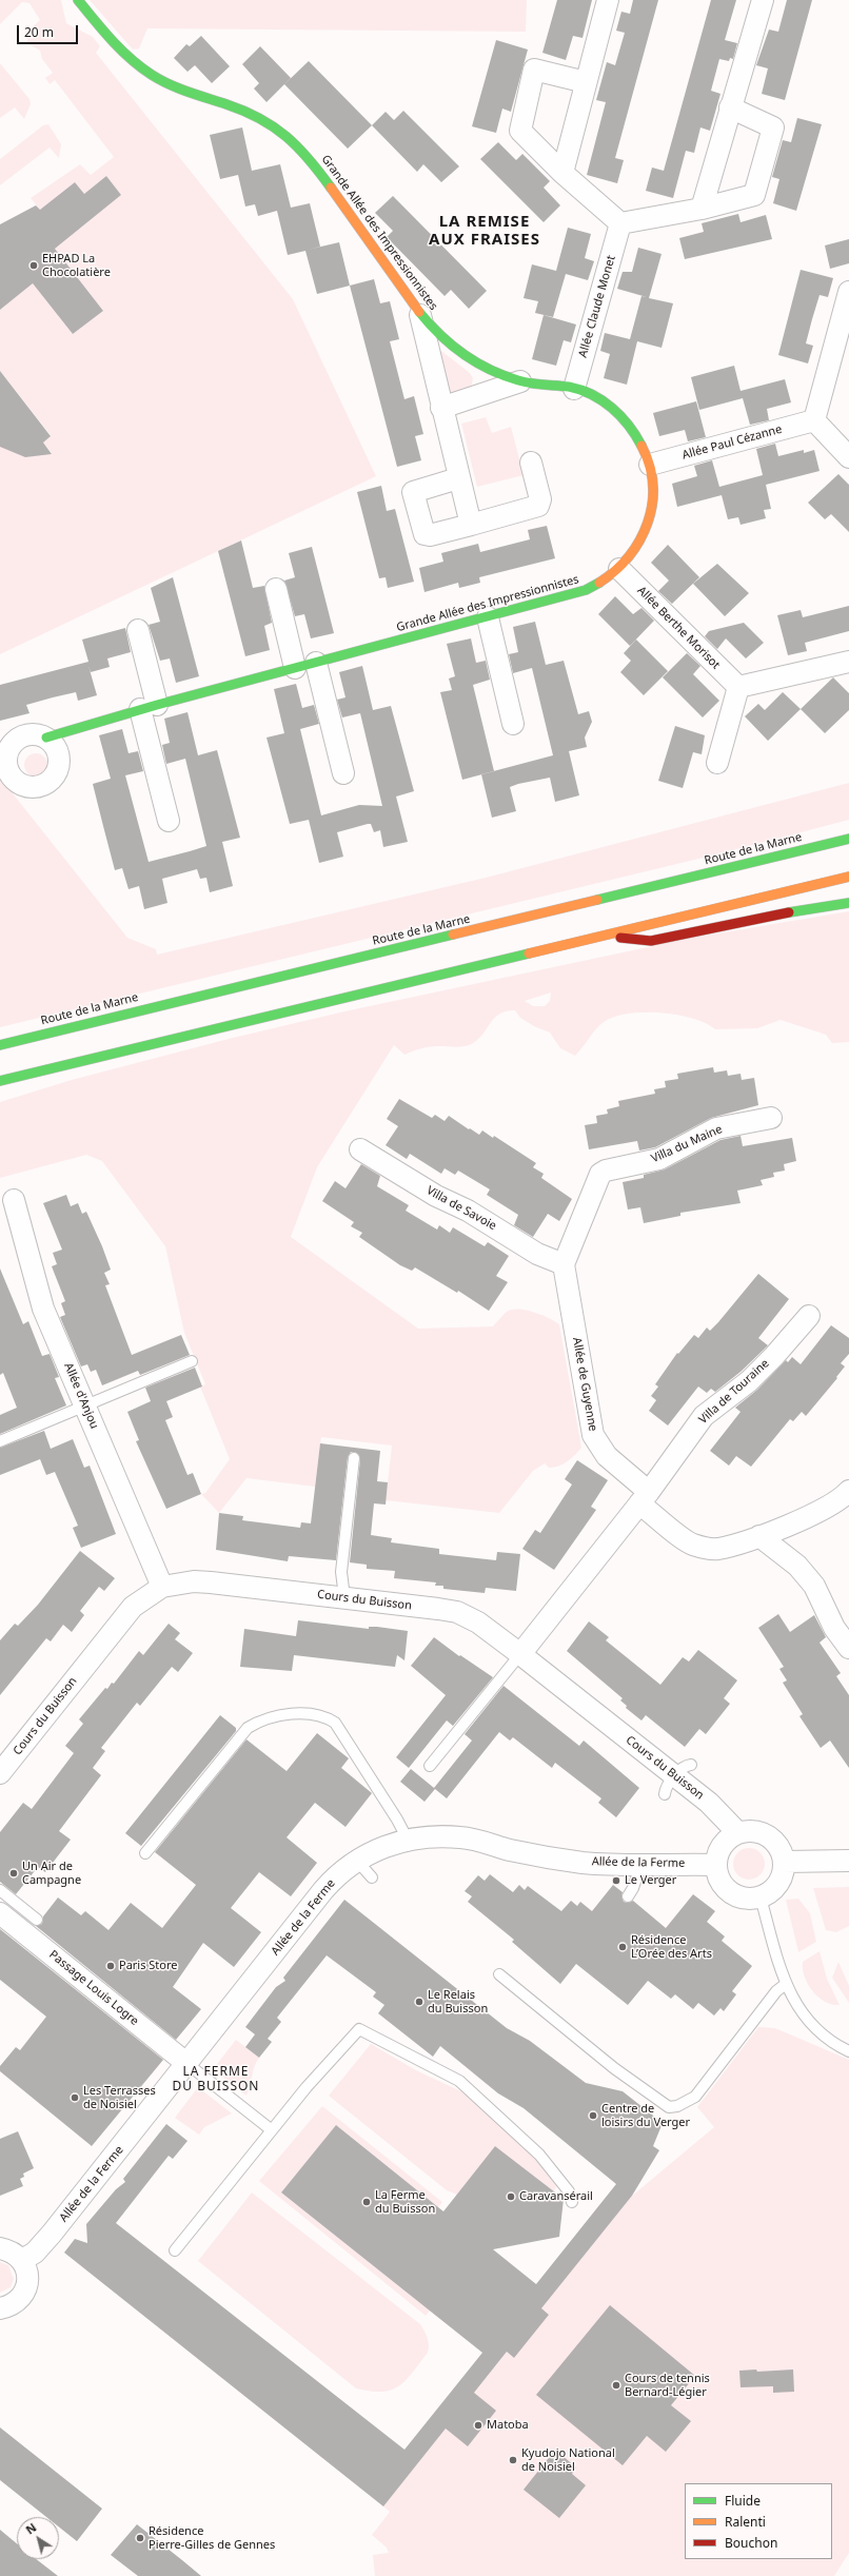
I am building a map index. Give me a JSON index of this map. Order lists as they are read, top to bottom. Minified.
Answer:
{"streets":{"main road":["Grande Allée des Impressionnistes","Route de la Marne"],"street":["Allée Claude Monet","Allée Paul Cézanne","Allée Berthe Morisot","Villa du Maine","Villa de Savoie","Allée de Guyenne","Villa de Touraine","Allée d'Anjou","Cours du Buisson","Allée de la Ferme","Passage Louis Logre"]},"crossings":[["Grande Allée des Impressionnistes","Allée Claude Monet"],["Grande Allée des Impressionnistes","Allée Paul Cézanne"],["Grande Allée des Impressionnistes","Allée Berthe Morisot"],["Villa du Maine","Villa de Savoie"],["Villa du Maine","Allée de Guyenne"],["Villa de Savoie","Allée de Guyenne"],["Allée de Guyenne","Villa de Touraine"],["Allée d'Anjou","Cours du Buisson"],["Cours du Buisson","Allée de la Ferme"],["Allée de la Ferme","Passage Louis Logre"]],"districts":["LA REMISE AUX FRAISES","LA FERME DU BUISSON"],"places":["EHPAD La Chocolatière","Un Air de Campagne","Le Verger","Résidence L’Orée des Arts","Paris Store","Le Relais du Buisson","Les Terrasses de Noisiel","Centre de loisirs du Verger","Caravansérail","La Ferme du Buisson","Cours de tennis Bernard-Légier","Matoba","Kyudojo National de Noisiel","Résidence Pierre-Gilles de Gennes"],"legend":["Fluide","Ralenti","Bouchon"],"scale_bar":"20 m","north":"top left"}
